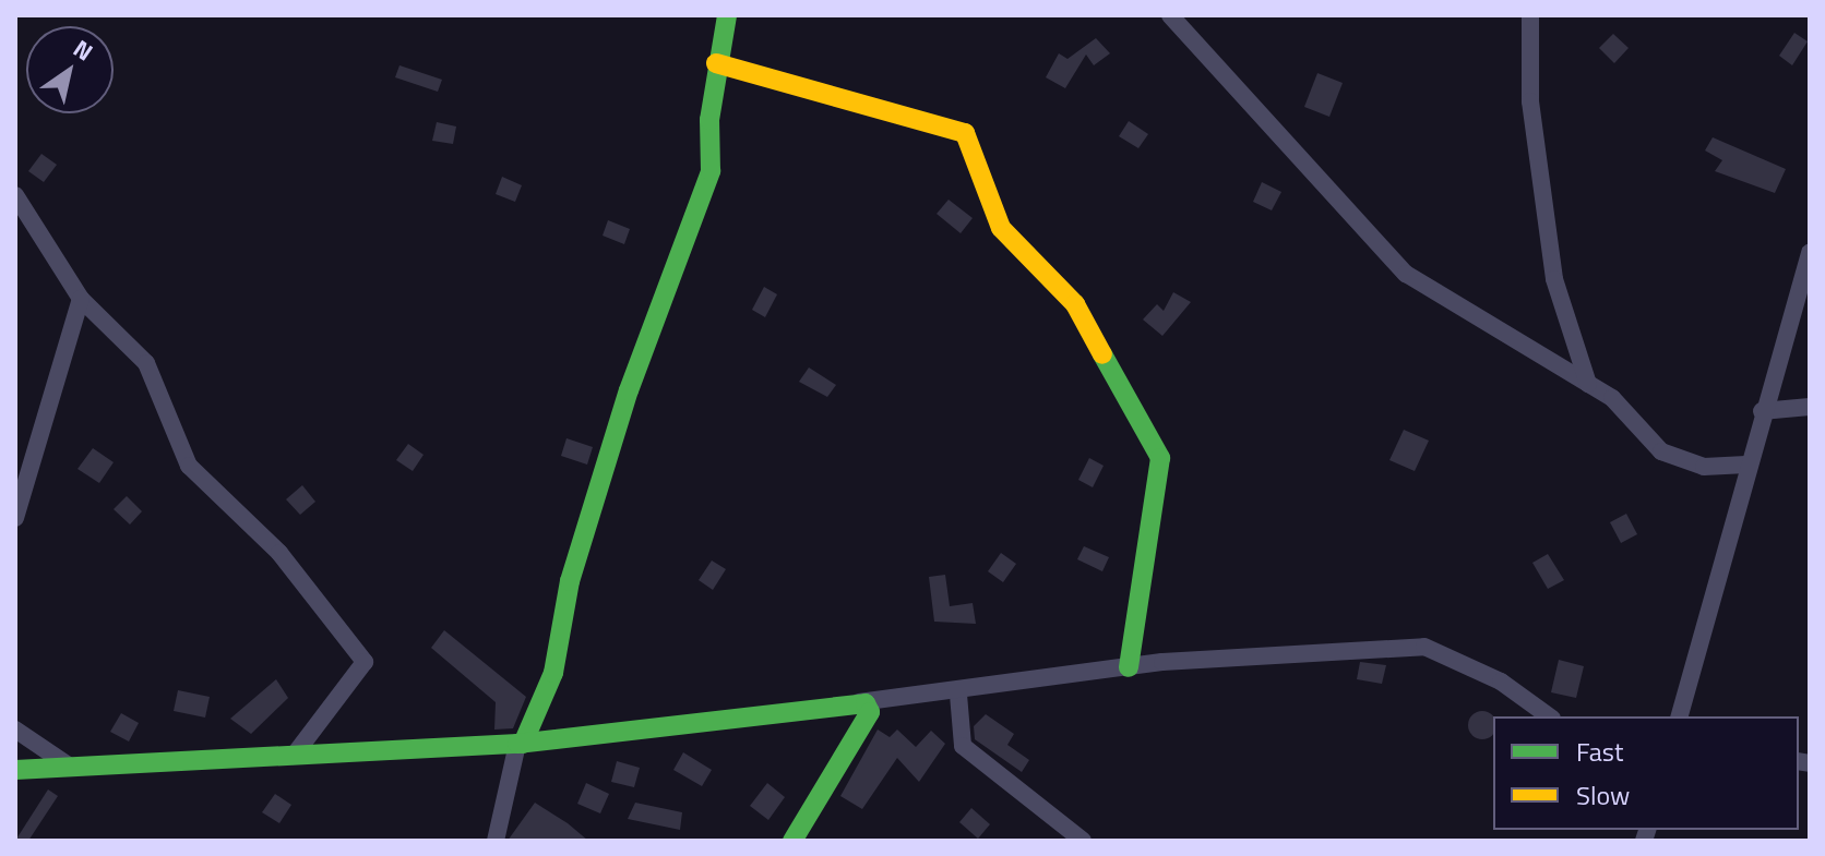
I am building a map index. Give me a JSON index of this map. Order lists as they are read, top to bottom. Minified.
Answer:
{"legend":["Fast","Slow"],"north":"top right"}
